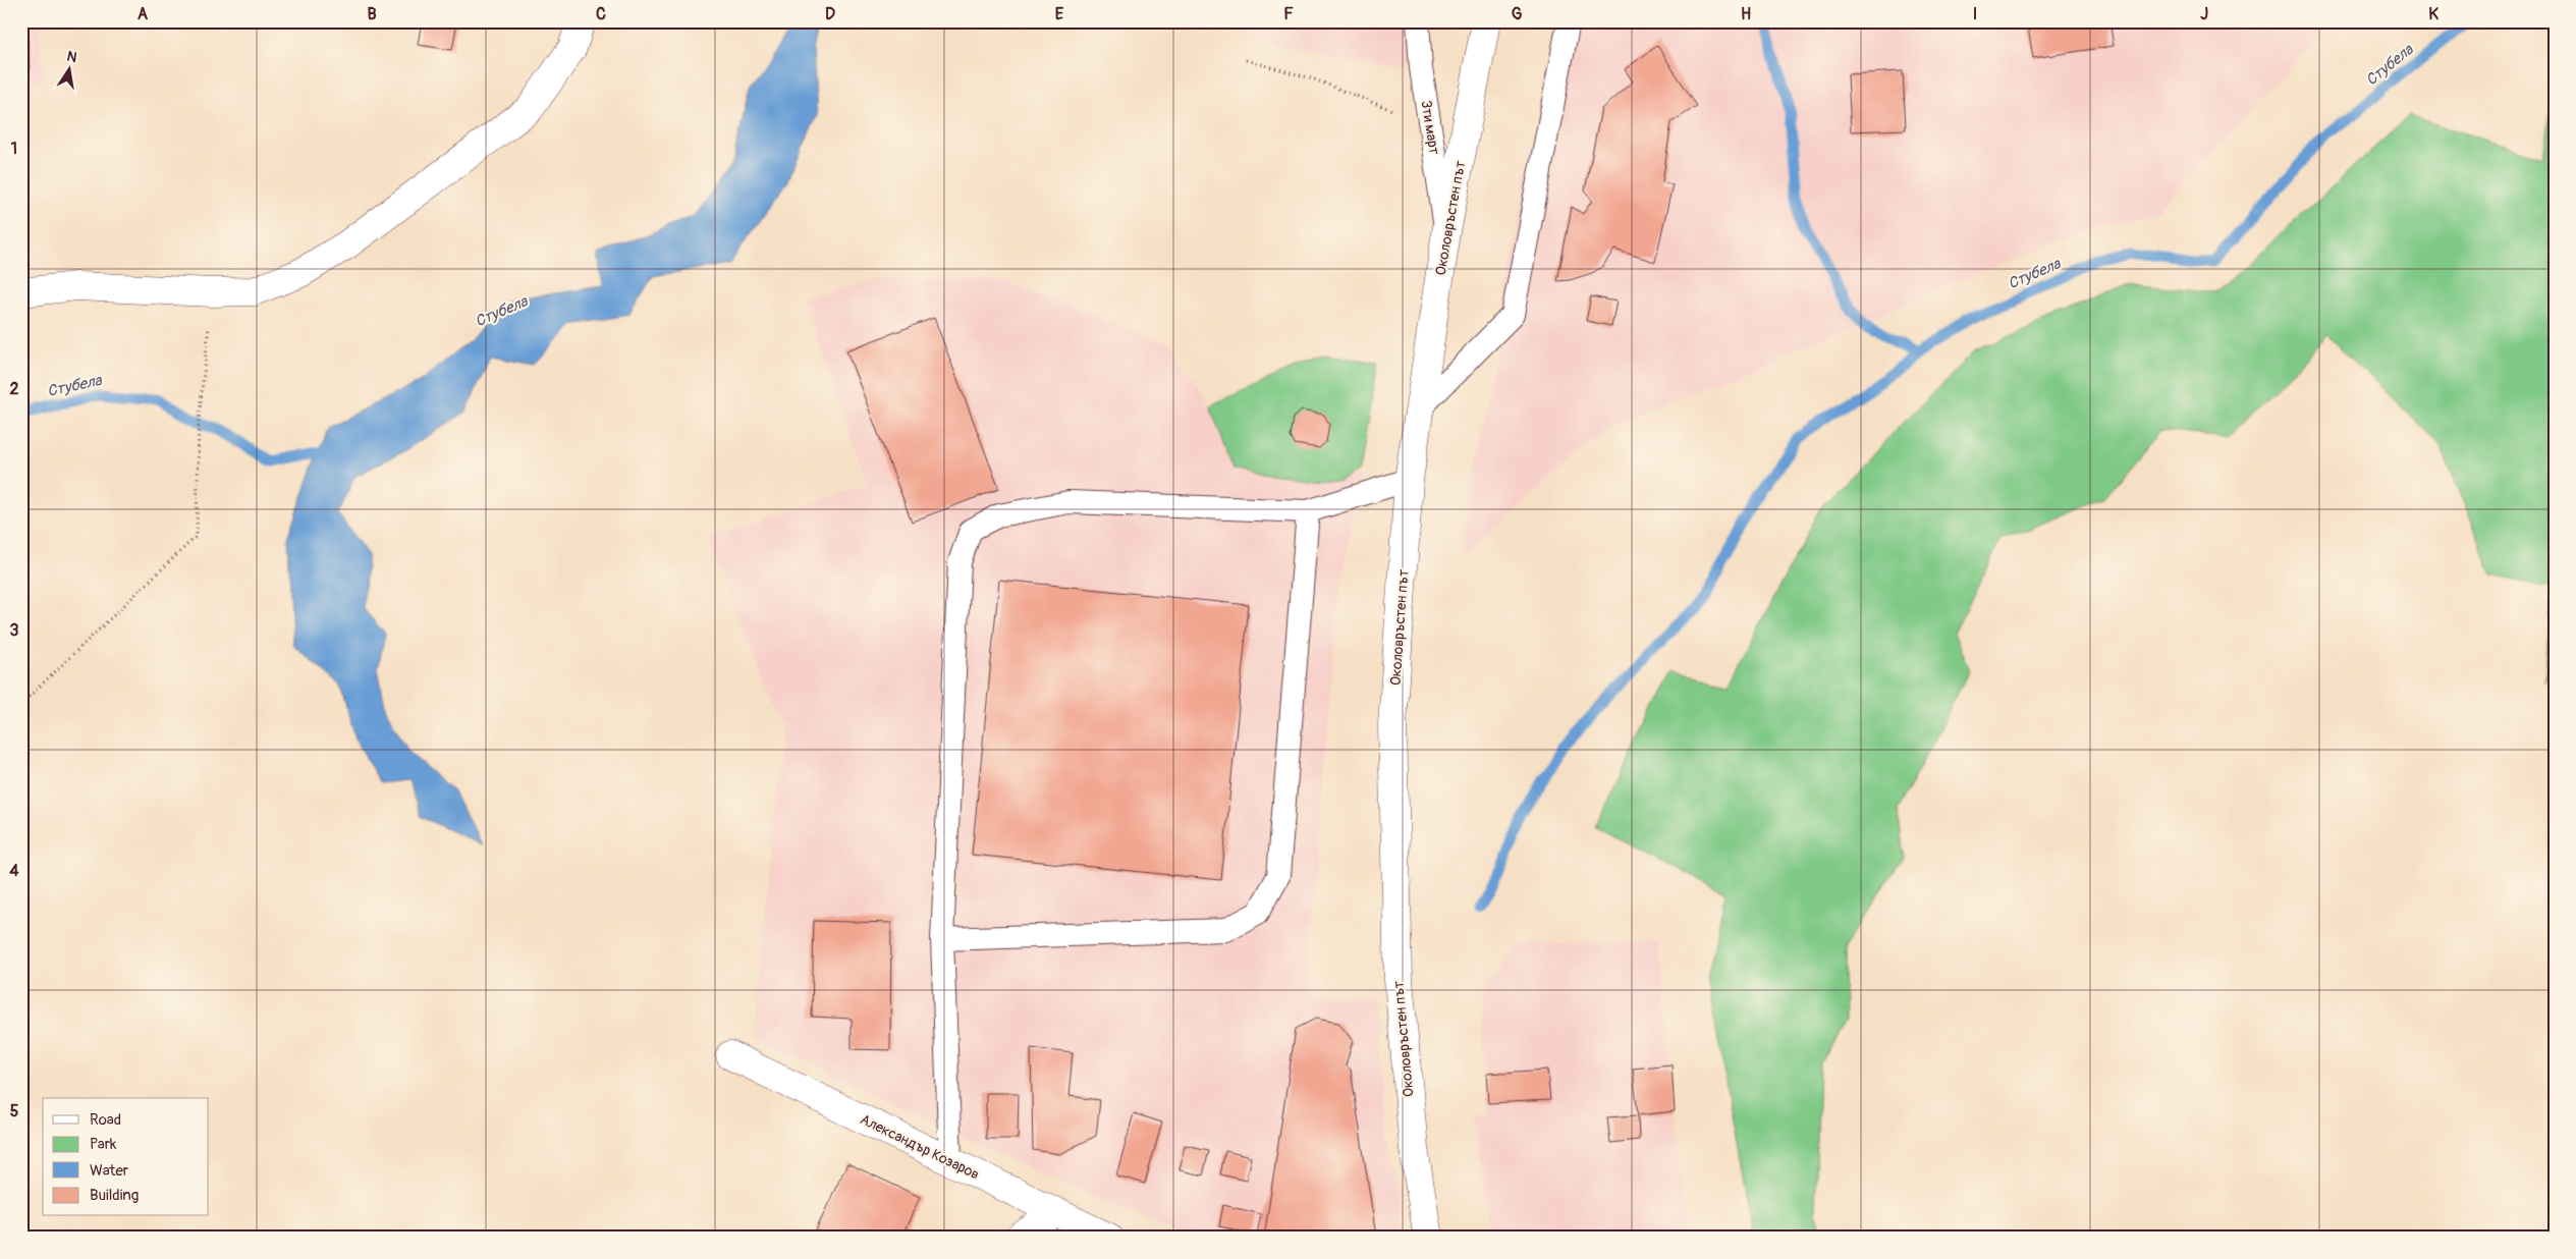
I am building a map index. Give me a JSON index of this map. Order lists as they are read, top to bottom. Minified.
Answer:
{"streets":{"main road":["Околовръстен път","Александър Козаров"],"lane":["3ти март"]},"crossings":[["3ти март","Околовръстен път"]],"water":["Стубела"],"legend":["Road","Park","Water","Building"],"north":"top","grid":{"columns":["A","B","C","D","E","F","G","H","I","J","K"],"rows":["1","2","3","4","5"]}}
